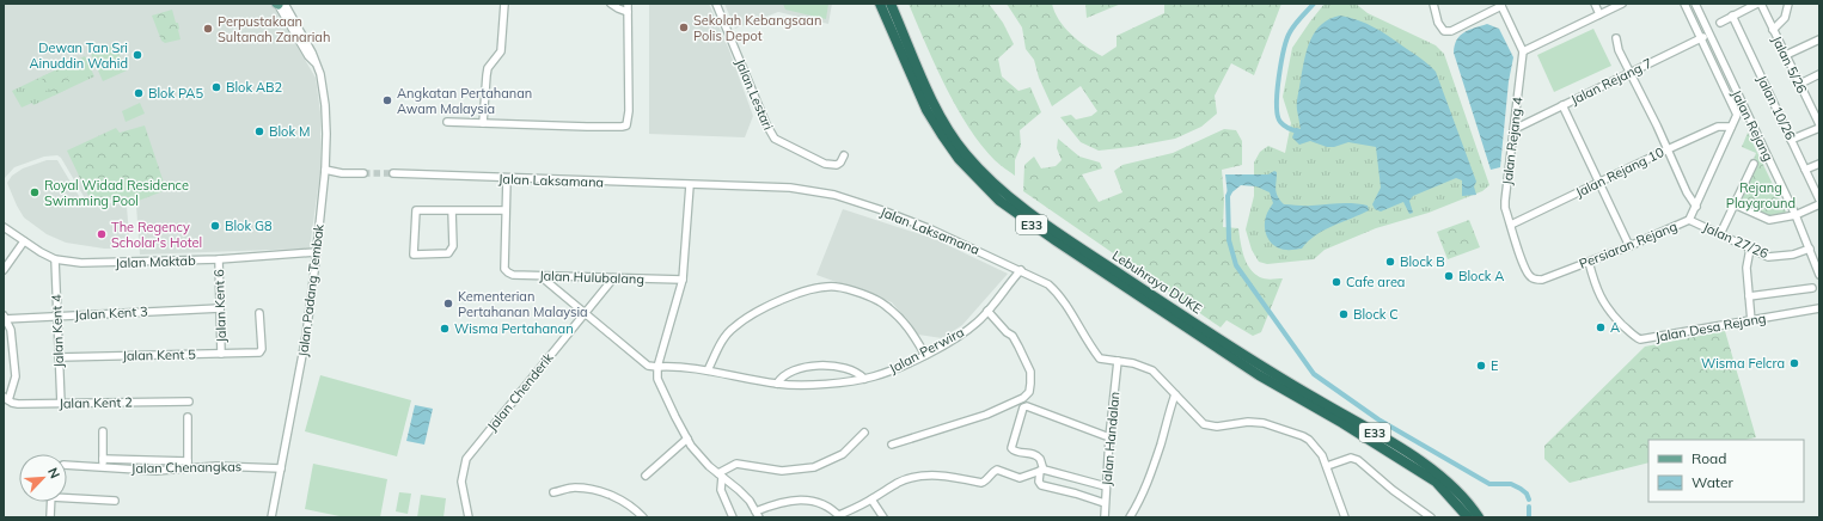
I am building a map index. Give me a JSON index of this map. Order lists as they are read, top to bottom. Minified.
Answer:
{"streets":{"highway":["E33","Lebuhraya DUKE"],"street":["Jalan 5/26","Jalan Rejang 7","Jalan Lestari","Jalan 10/26","Jalan Rejang","Jalan Rejang 4","Jalan Rejang 10","Jalan Laksamana","Jalan 27/26","Persiaran Rejang","Jalan Maktab","Jalan Hulubalang","Jalan Padang Tembak","Jalan Kent 6","Jalan Kent 3","Jalan Desa Rejang","Jalan Kent 4","Jalan Perwira","Jalan Kent 5","Jalan Chenderik","Jalan Kent 2","Jalan Handalan","Jalan Chenangkas"]},"crossings":[["Jalan Rejang 7","Jalan Rejang"],["Jalan Rejang 7","Jalan Rejang 4"],["Jalan Rejang 7","Persiaran Rejang"],["Jalan Rejang","Jalan 27/26"],["Jalan Rejang 4","Persiaran Rejang"],["Jalan Rejang 10","Persiaran Rejang"],["Jalan Laksamana","Jalan Perwira"],["Jalan Laksamana","Jalan Handalan"],["Jalan 27/26","Persiaran Rejang"],["Persiaran Rejang","Jalan Desa Rejang"],["Jalan Maktab","Jalan Padang Tembak"],["Jalan Maktab","Jalan Kent 6"],["Jalan Maktab","Jalan Kent 4"],["Jalan Hulubalang","Jalan Chenderik"],["Jalan Padang Tembak","Jalan Chenangkas"],["Jalan Kent 6","Jalan Kent 3"],["Jalan Kent 6","Jalan Kent 5"],["Jalan Kent 3","Jalan Kent 4"],["Jalan Kent 4","Jalan Kent 5"],["Jalan Kent 4","Jalan Kent 2"]],"parks":["Rejang Playground"],"places":["Sekolah Kebangsaan Polis Depot","Perpustakaan Sultanah Zanariah","Dewan Tan Sri Ainuddin Wahid","Blok AB2","Blok PA5","Angkatan Pertahanan Awam Malaysia","Blok M","Royal Widad Residence Swimming Pool","Blok G8","The Regency Scholar's Hotel","Block B","Block A","Cafe area","Kementerian Pertahanan Malaysia","Block C","A","Wisma Pertahanan","Wisma Felcra","E"],"legend":["Road","Water"],"north":"top right"}
